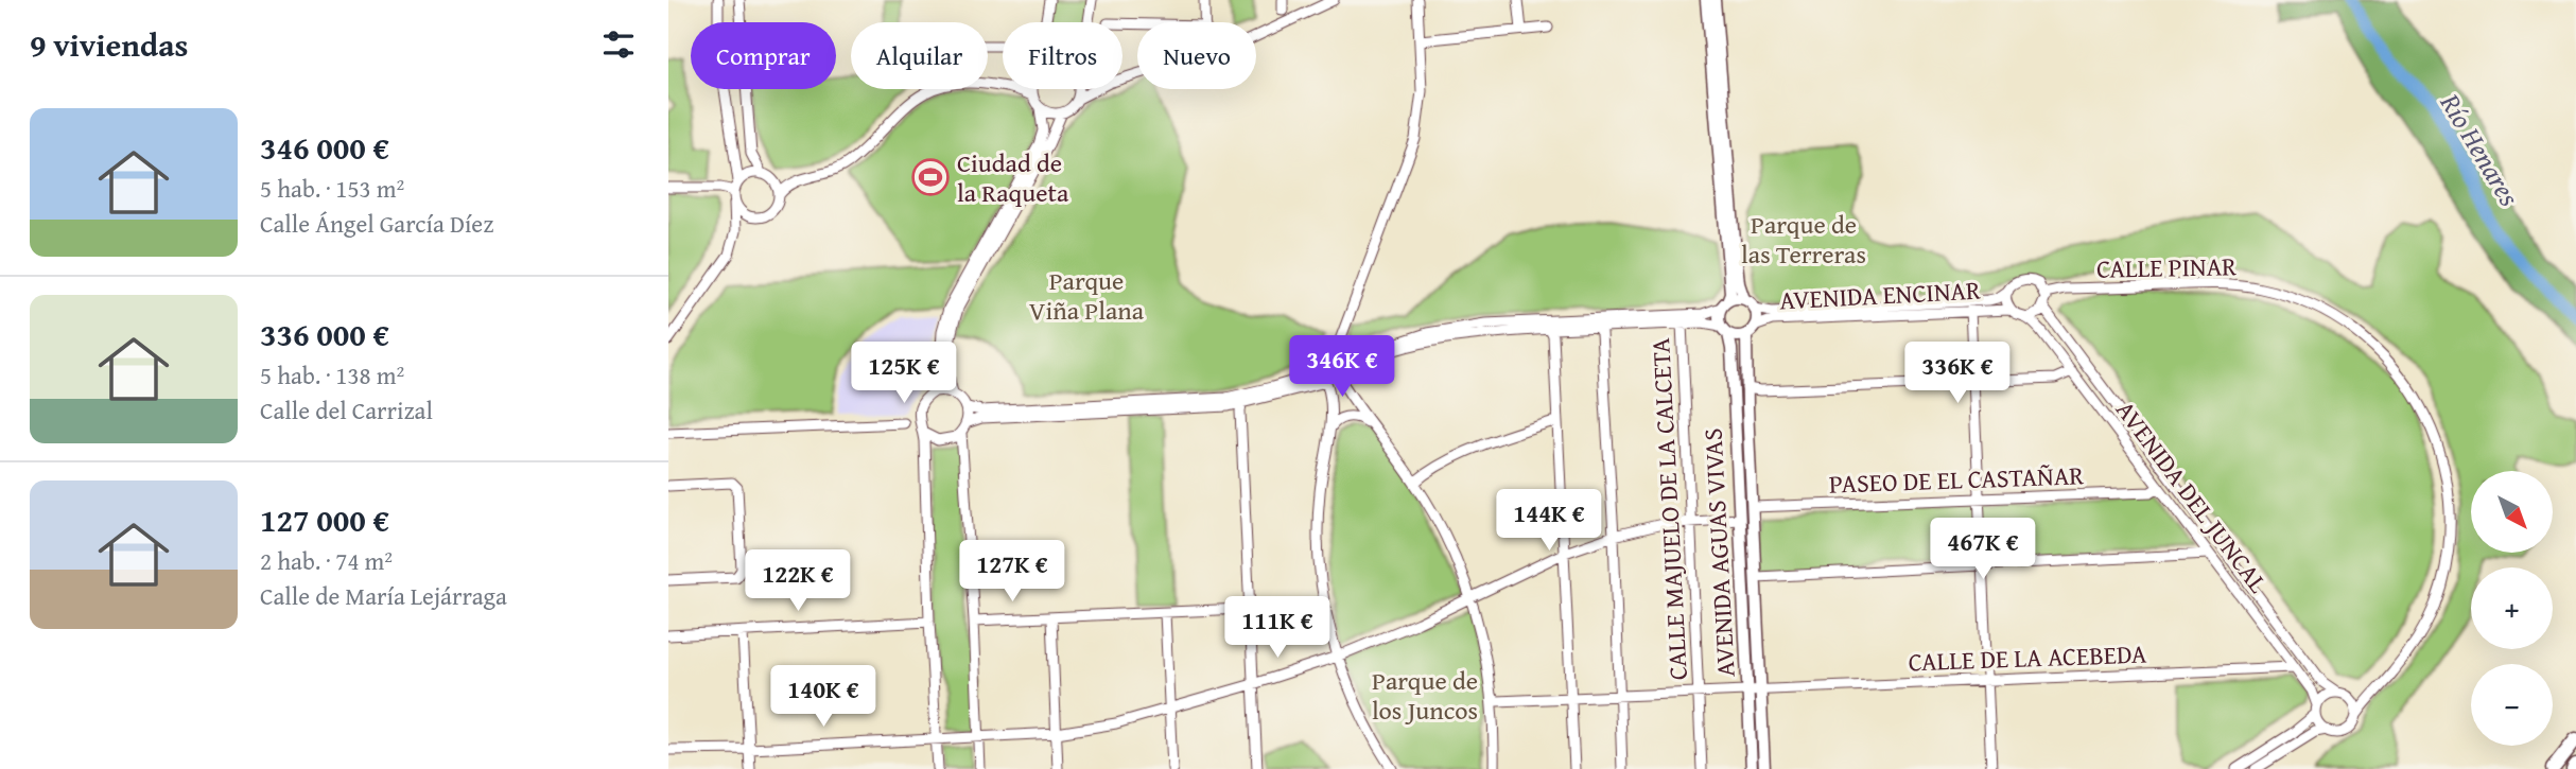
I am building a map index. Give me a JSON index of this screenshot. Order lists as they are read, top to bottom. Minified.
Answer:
{"streets":{"main road":["AVENIDA AGUAS VIVAS"],"street":["CALLE PINAR","AVENIDA ENCINAR","PASEO DE EL CASTAÑAR","AVENIDA DEL JUNCAL","CALLE MAJUELO DE LA CALCETA","CALLE DE LA ACEBEDA"]},"crossings":[["CALLE PINAR","AVENIDA ENCINAR"],["CALLE PINAR","AVENIDA DEL JUNCAL"],["AVENIDA ENCINAR","AVENIDA DEL JUNCAL"],["AVENIDA ENCINAR","AVENIDA AGUAS VIVAS"],["PASEO DE EL CASTAÑAR","AVENIDA DEL JUNCAL"],["PASEO DE EL CASTAÑAR","AVENIDA AGUAS VIVAS"],["AVENIDA DEL JUNCAL","CALLE DE LA ACEBEDA"],["CALLE MAJUELO DE LA CALCETA","CALLE DE LA ACEBEDA"],["AVENIDA AGUAS VIVAS","CALLE DE LA ACEBEDA"]],"water":["Río Henares"],"parks":["Parque de las Terreras","Parque Viña Plana","Parque de los Juncos"],"places":{"sports":["Ciudad de la Raqueta"]},"north":"bottom right","page":{"heading":"9 viviendas","chip":["Comprar","Alquilar","Filtros","Nuevo"],"list":[{"name":"346 000 €","note":"5 hab. · 153 m² · Calle Ángel García Díez"},{"name":"336 000 €","note":"5 hab. · 138 m² · Calle del Carrizal"},{"name":"127 000 €","note":"2 hab. · 74 m² · Calle de María Lejárraga"}],"price":["346K €","125K €","336K €","144K €","467K €","127K €","122K €","111K €","140K €"],"map_buttons":["+","−"]}}
